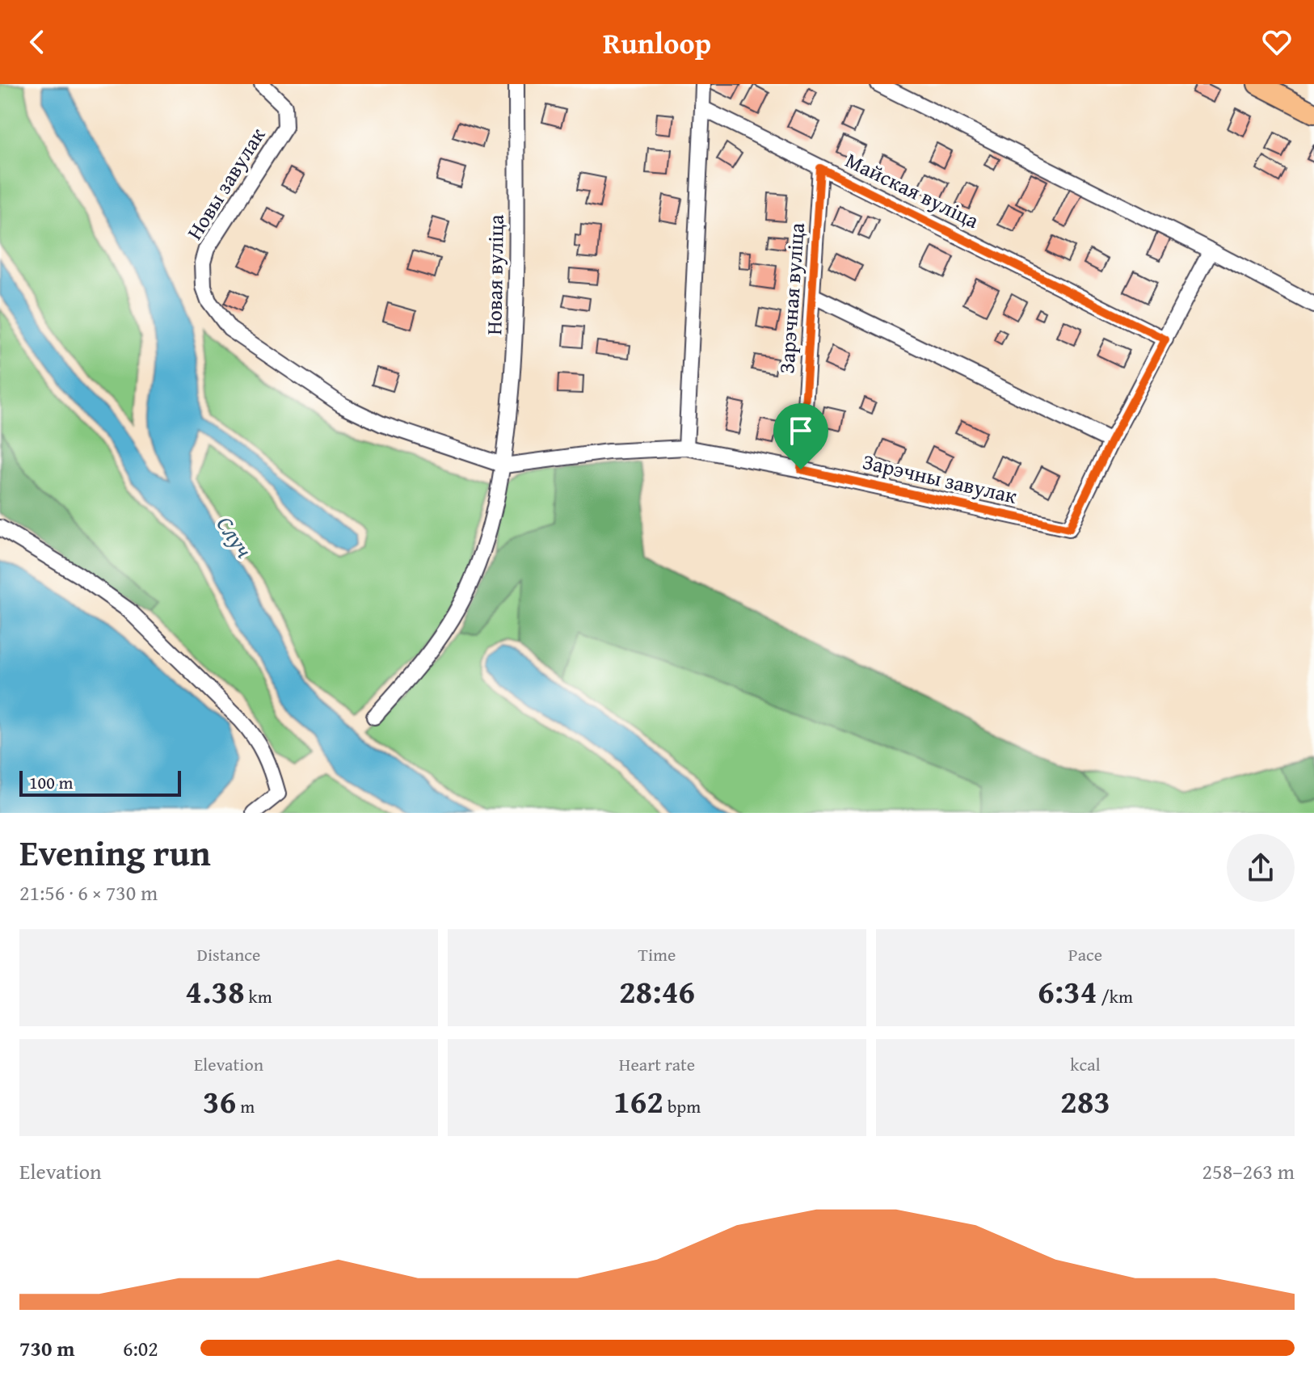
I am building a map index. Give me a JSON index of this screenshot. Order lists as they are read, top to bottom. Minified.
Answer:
{"streets":{"street":["Новы завулак","Майская вуліца","Новая вуліца","Зарэчная вуліца","Зарэчны завулак"]},"crossings":[["Новы завулак","Новая вуліца"],["Новы завулак","Зарэчны завулак"],["Майская вуліца","Зарэчная вуліца"],["Новая вуліца","Зарэчны завулак"],["Зарэчная вуліца","Зарэчны завулак"]],"water":["Случ"],"scale_bar":"100 m","page":{"header":"Runloop","scale":"100 m","heading":["Evening run","21:56 · 6 × 730 m"],"stats":[["Distance","4.38 km"],["Time","28:46"],["Pace","6:34 /km"],["Elevation","36 m"],["Heart rate","162 bpm"],["kcal","283"]],"chart":["Elevation","258–263 m"],"list":[{"name":"730 m","note":"6:02"}]}}
